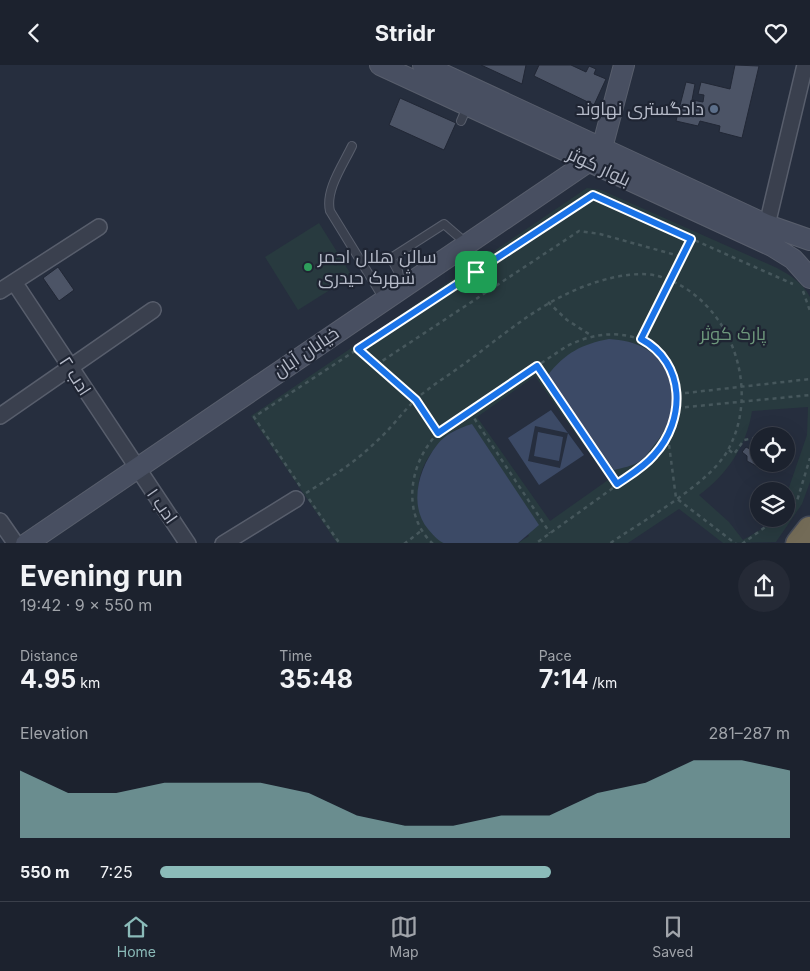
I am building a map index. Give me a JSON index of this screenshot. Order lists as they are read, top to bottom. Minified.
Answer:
{"streets":{"main road":["بلوار کوثر","خیابان آبان"],"street":["ادب ۲","ادب ۱"]},"crossings":[["بلوار کوثر","خیابان آبان"],["خیابان آبان","ادب ۲"],["خیابان آبان","ادب ۱"],["ادب ۲","ادب ۱"]],"parks":["پارک کوثر"],"places":["دادگستری نهاوند","سالن هلال احمر شهرک حیدری"],"page":{"header":"Stridr","heading":["Evening run","19:42 · 9 × 550 m"],"stats":[["Distance","4.95 km"],["Time","35:48"],["Pace","7:14 /km"]],"chart":["Elevation","281–287 m"],"list":[{"name":"550 m","note":"7:25"}],"tabs":["Home","Map","Saved"]}}
